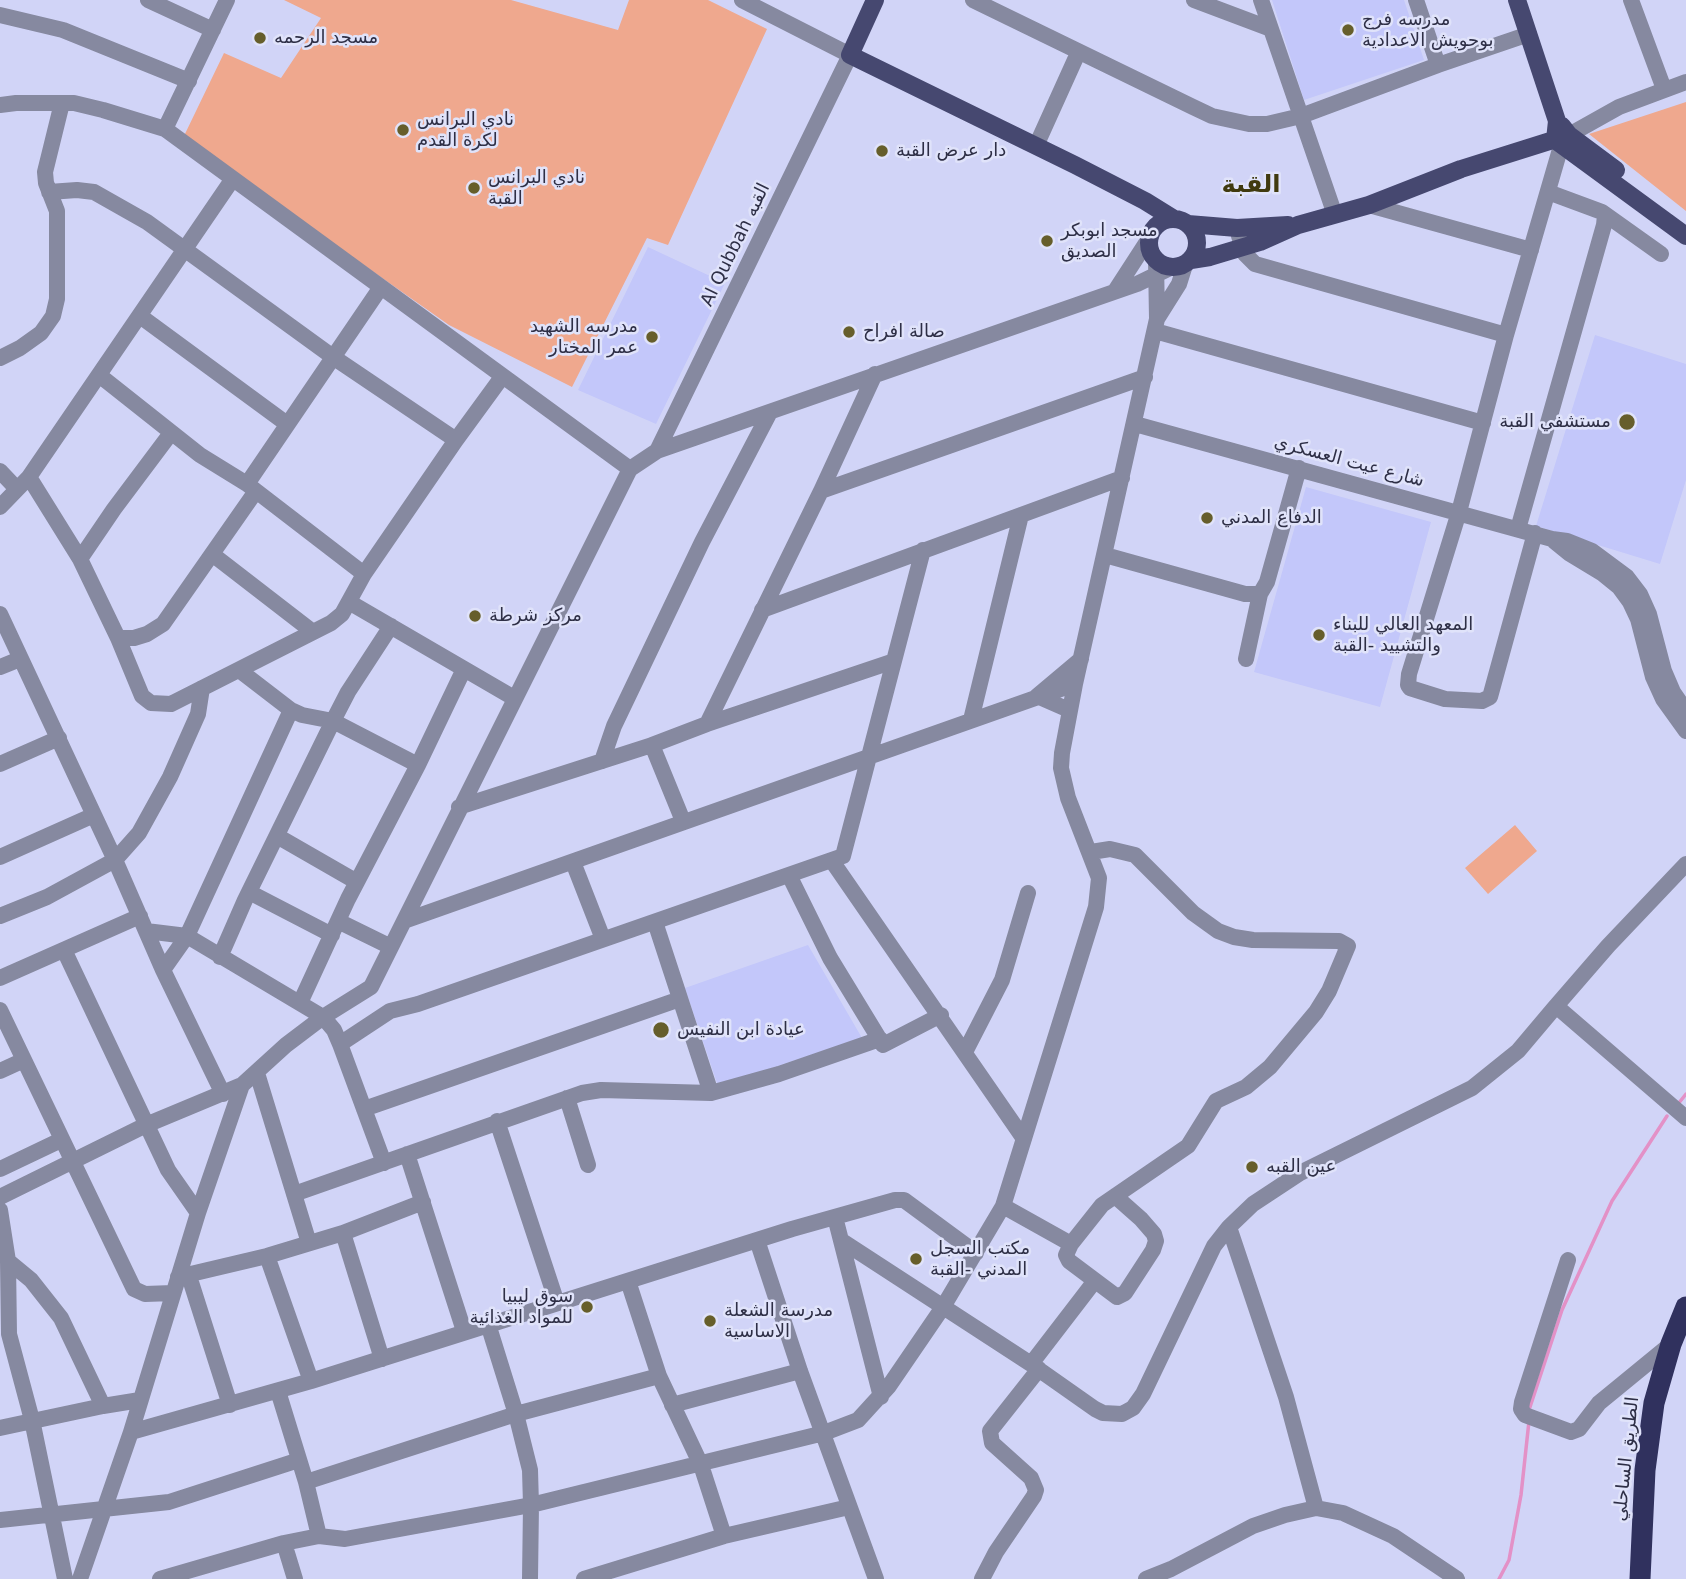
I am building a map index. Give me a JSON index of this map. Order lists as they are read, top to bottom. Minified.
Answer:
{"streets":{"highway":["الطريق الساحلي"],"street":["Al Qubbah القبه","شارع عيت العسكري"]},"districts":["القبة"],"places":["مدرسه فرج بوحويش الاعدادية","مسجد الرحمه","نادي البرانس لكرة القدم","دار عرض القبة","نادي البرانس القبة","مسجد ابوبكر الصديق","صالة افراح","مدرسه الشهيد عمر المختار","مستشفي القبة","الدفاع المدني","مركز شرطة","المعهد العالي للبناء والتشييد -القبة","عيادة ابن النفيس","عين القبه","مكتب السجل المدني -القبة","سوق ليبيا للمواد الغذائية","مدرسة الشعلة الاساسية"]}
